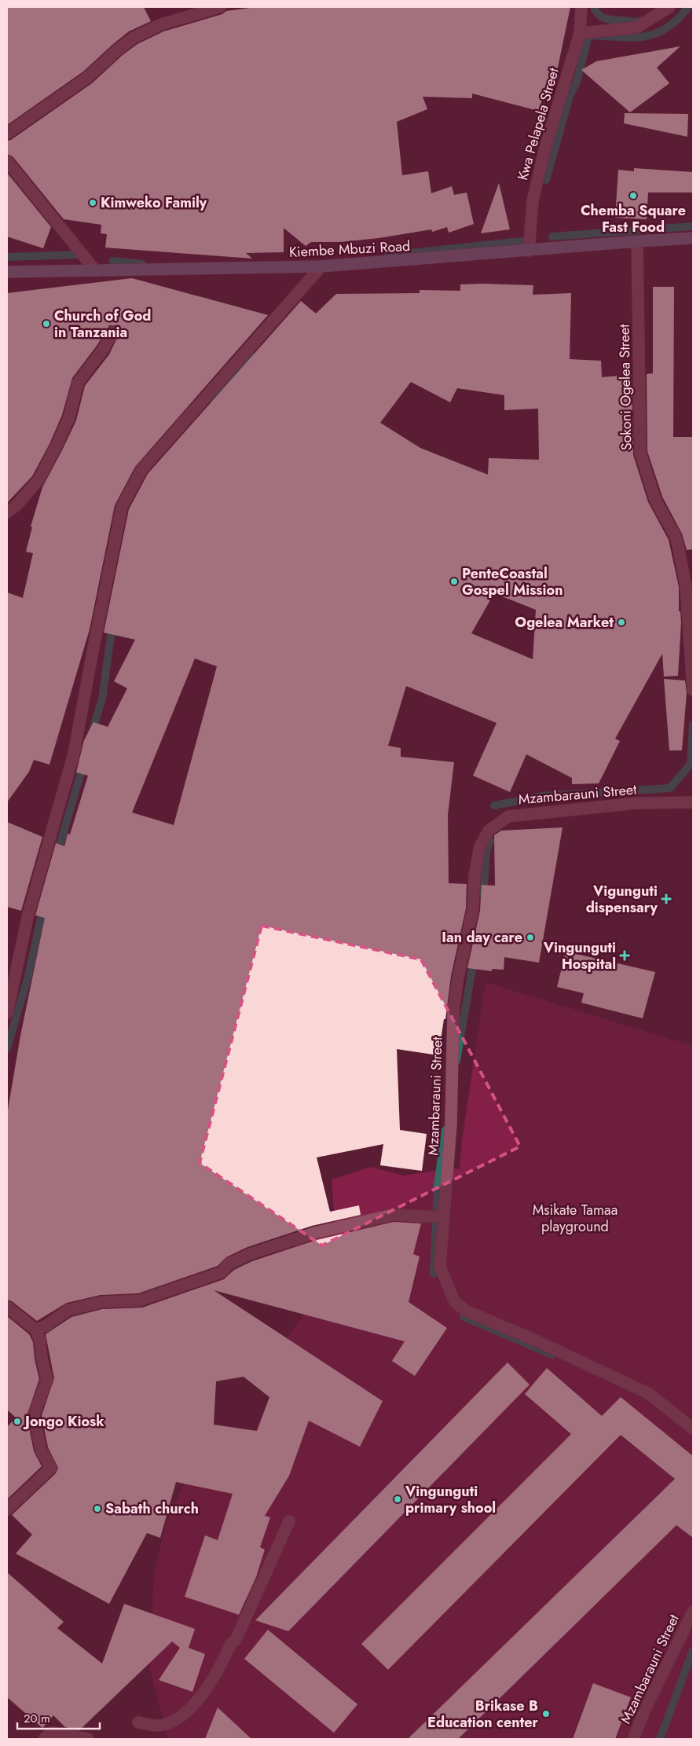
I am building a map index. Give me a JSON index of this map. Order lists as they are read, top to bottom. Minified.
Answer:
{"streets":{"main road":["Kiembe Mbuzi Road"],"street":["Kwa Pelapela Street","Sokoni Ogelea Street","Mzambarauni Street"]},"crossings":[["Kwa Pelapela Street","Kiembe Mbuzi Road"],["Kiembe Mbuzi Road","Sokoni Ogelea Street"]],"parks":["Msikate Tamaa playground"],"places":{"other":["Chemba Square Fast Food","Kimweko Family","Church of God in Tanzania","PenteCoastal Gospel Mission","Ogelea Market","Ian day care","Jongo Kiosk","Vingunguti primary shool","Sabath church","Brikase B Education center"],"health":["Vigunguti dispensary","Vingunguti Hospital"]},"scale_bar":"20 m"}
